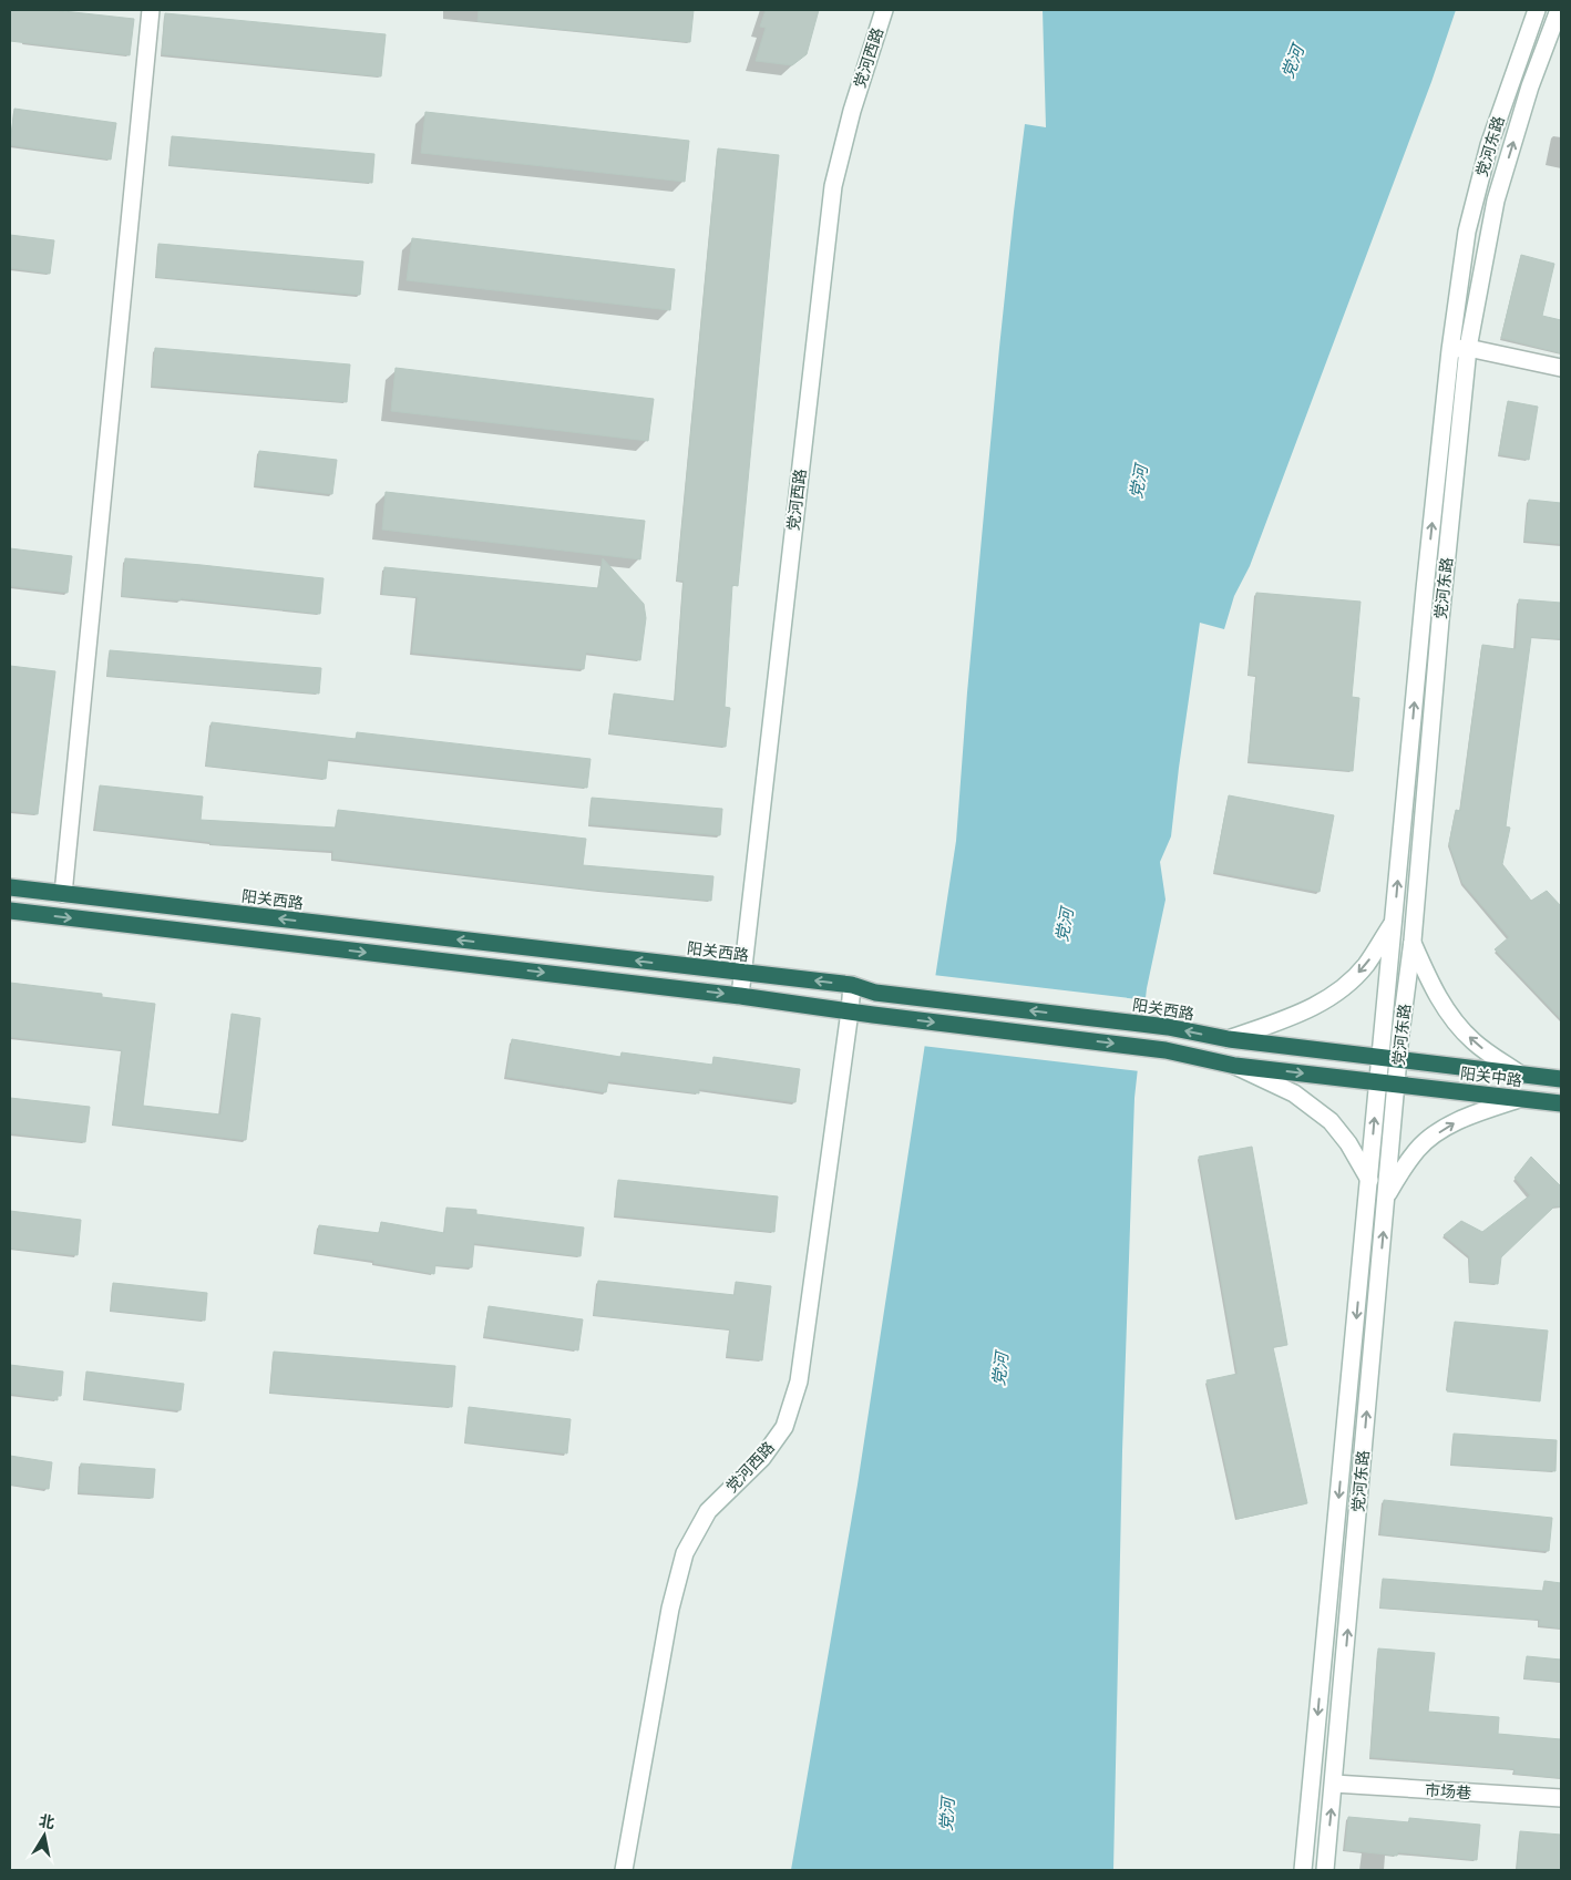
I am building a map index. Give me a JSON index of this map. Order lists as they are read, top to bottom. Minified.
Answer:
{"streets":{"highway":["阳关西路","阳关中路"],"main road":["党河西路","党河东路","市场巷"]},"crossings":[["党河西路","阳关西路"],["党河东路","阳关西路"],["党河东路","阳关中路"],["党河东路","市场巷"],["阳关西路","阳关中路"]],"water":["党河"],"north":"top"}
